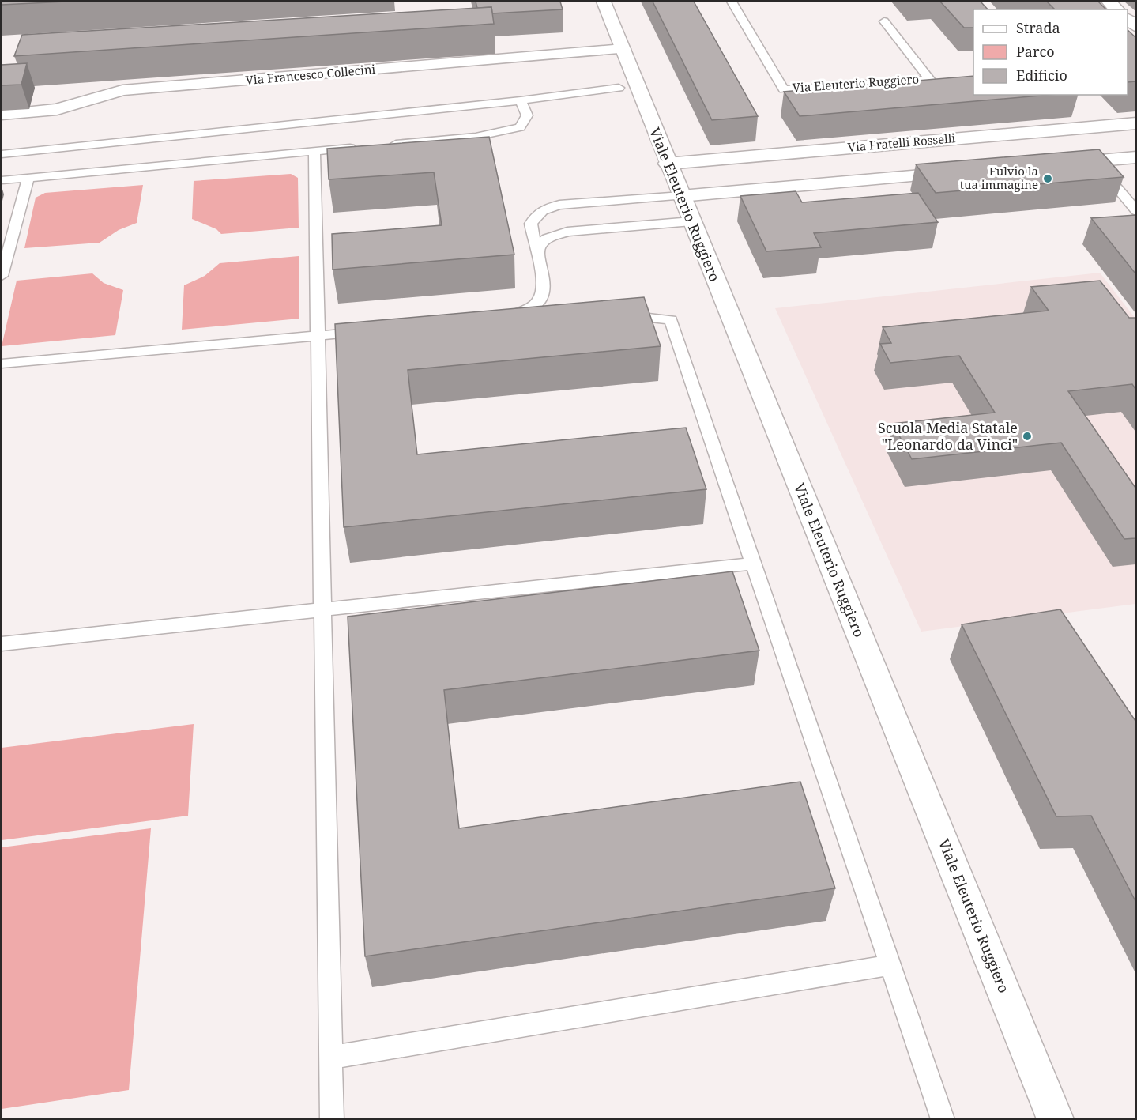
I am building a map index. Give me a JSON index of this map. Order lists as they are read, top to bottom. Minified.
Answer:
{"streets":{"street":["Via Francesco Collecini","Via Fratelli Rosselli","Viale Eleuterio Ruggiero"],"lane":["Via Eleuterio Ruggiero"]},"crossings":[["Via Francesco Collecini","Viale Eleuterio Ruggiero"],["Via Fratelli Rosselli","Viale Eleuterio Ruggiero"]],"places":["Fulvio la tua immagine","Scuola Media Statale \"Leonardo da Vinci\""],"legend":["Strada","Parco","Edificio"]}
